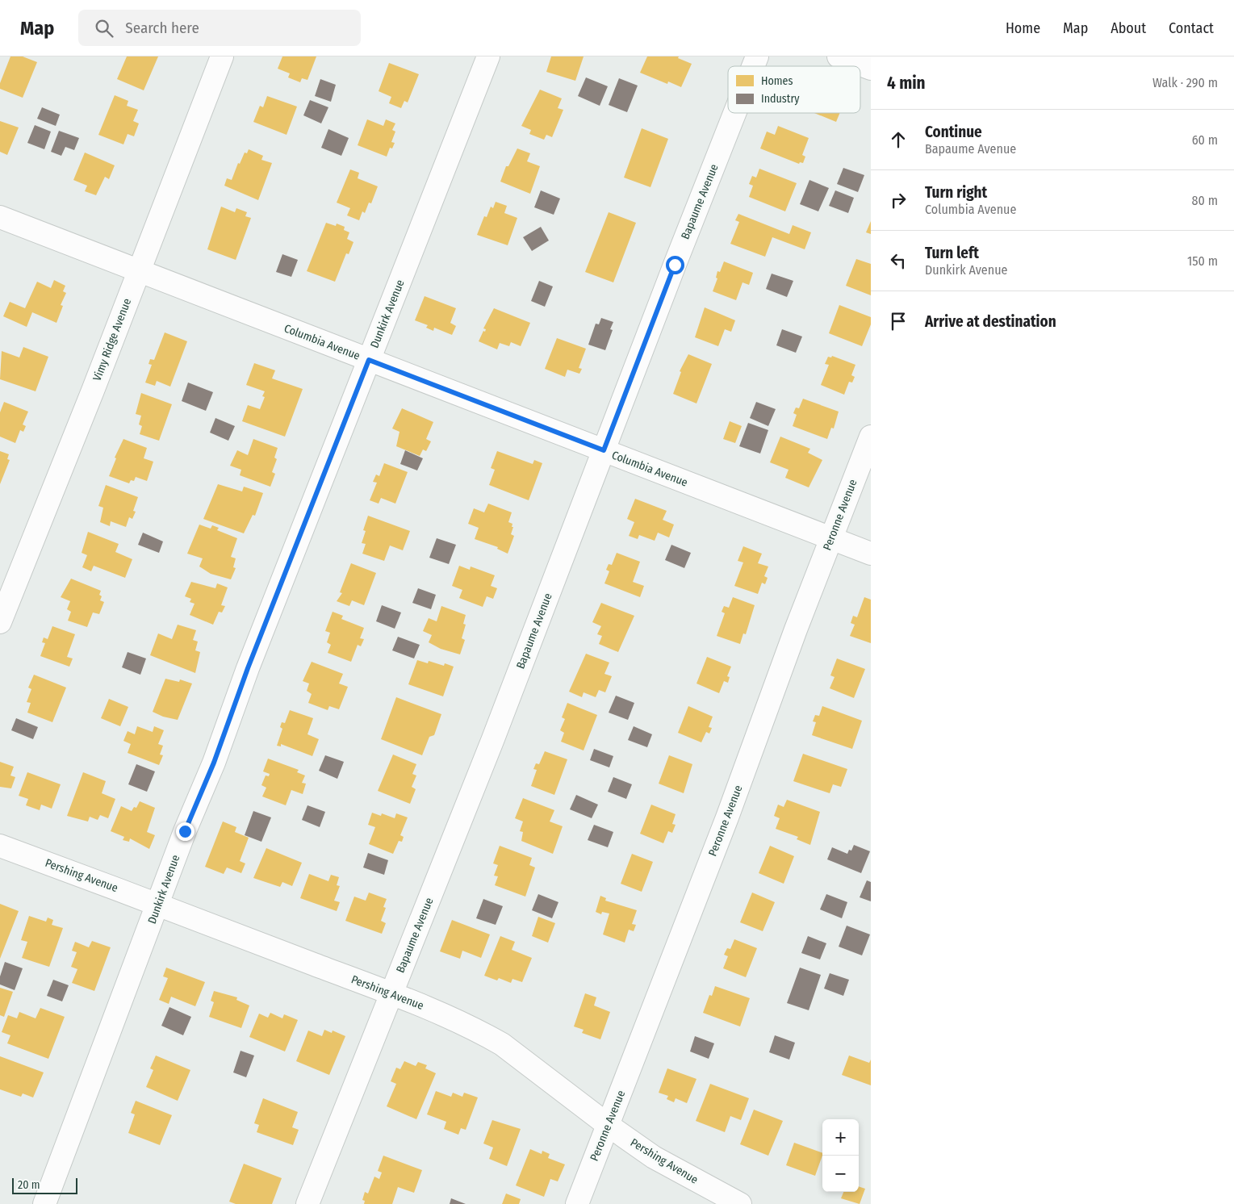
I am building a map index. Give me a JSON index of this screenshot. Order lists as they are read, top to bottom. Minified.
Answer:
{"streets":{"street":["Bapaume Avenue","Dunkirk Avenue","Vimy Ridge Avenue","Columbia Avenue","Peronne Avenue","Pershing Avenue"]},"crossings":[["Bapaume Avenue","Columbia Avenue"],["Bapaume Avenue","Pershing Avenue"],["Dunkirk Avenue","Columbia Avenue"],["Dunkirk Avenue","Pershing Avenue"],["Vimy Ridge Avenue","Columbia Avenue"],["Columbia Avenue","Peronne Avenue"],["Peronne Avenue","Pershing Avenue"]],"legend":["Homes","Industry"],"scale_bar":"20 m","page":{"header":"Map","search":"Search here","nav":["Home","Map","About","Contact"],"heading":["4 min","Walk · 290 m"],"list":[["Continue","Bapaume Avenue","60 m"],["Turn right","Columbia Avenue","80 m"],["Turn left","Dunkirk Avenue","150 m"],"Arrive at destination"],"map_buttons":["+","−"],"scale":"20 m"}}
